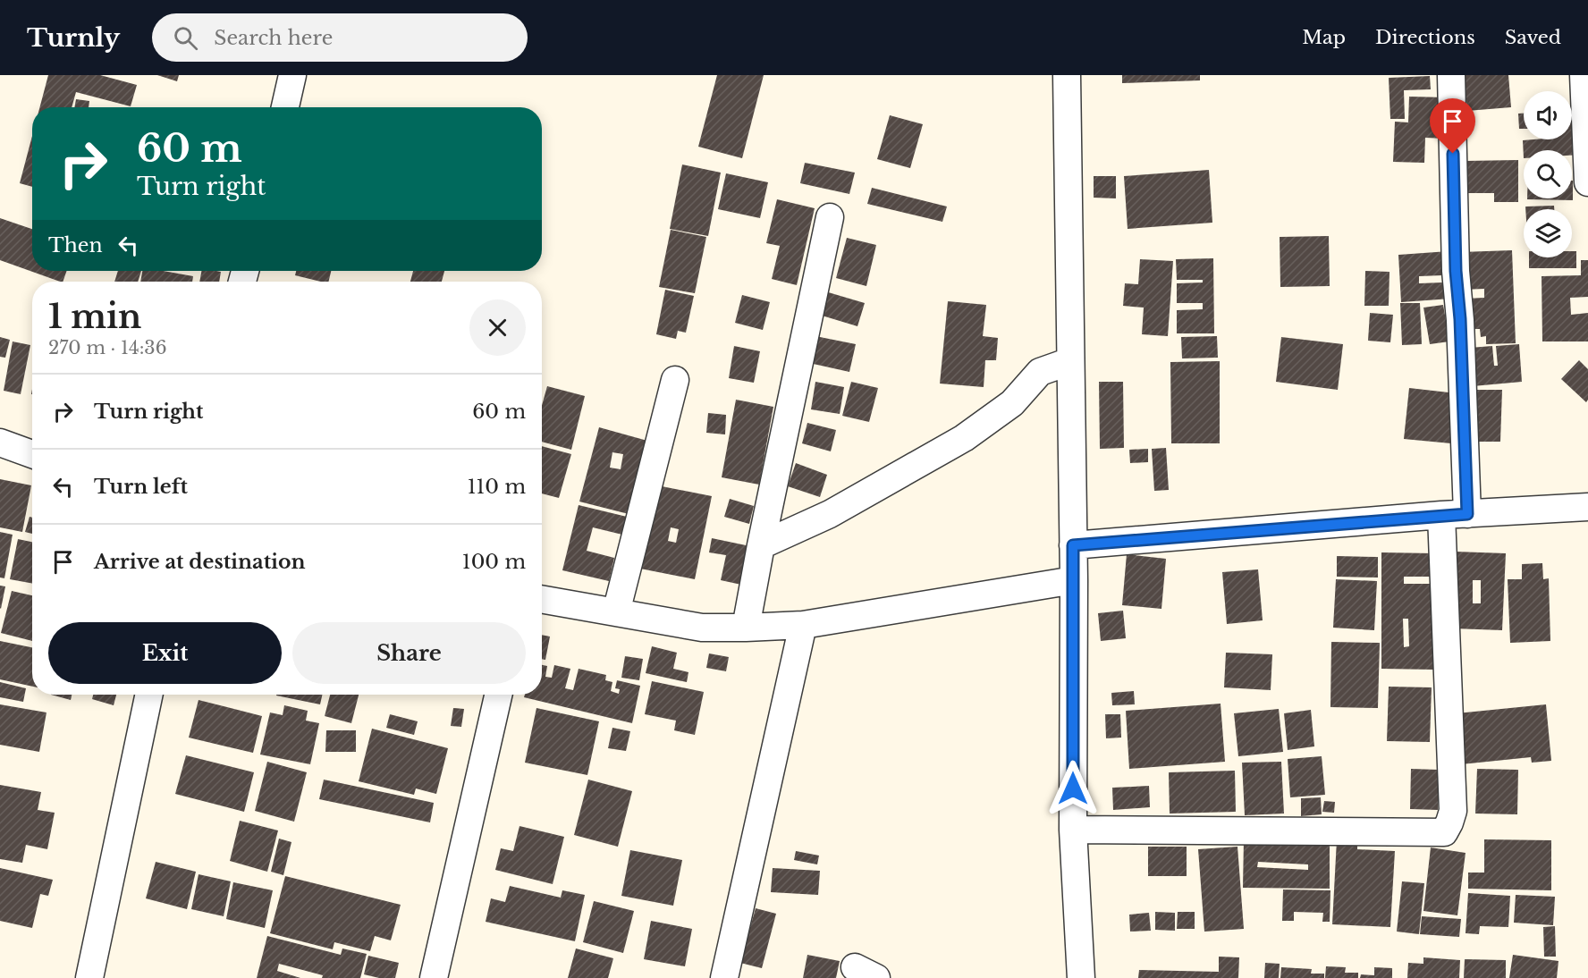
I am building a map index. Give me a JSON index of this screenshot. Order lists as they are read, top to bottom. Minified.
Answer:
{"page":{"header":"Turnly","search":"Search here","nav":["Map","Directions","Saved"],"turn":["60 m","Turn right"],"then":"Then","heading":["1 min","270 m · 14:36"],"list":[{"name":"Turn right","value":"60 m"},{"name":"Turn left","value":"110 m"},{"name":"Arrive at destination","value":"100 m"}],"buttons":["Exit","Share"]}}
